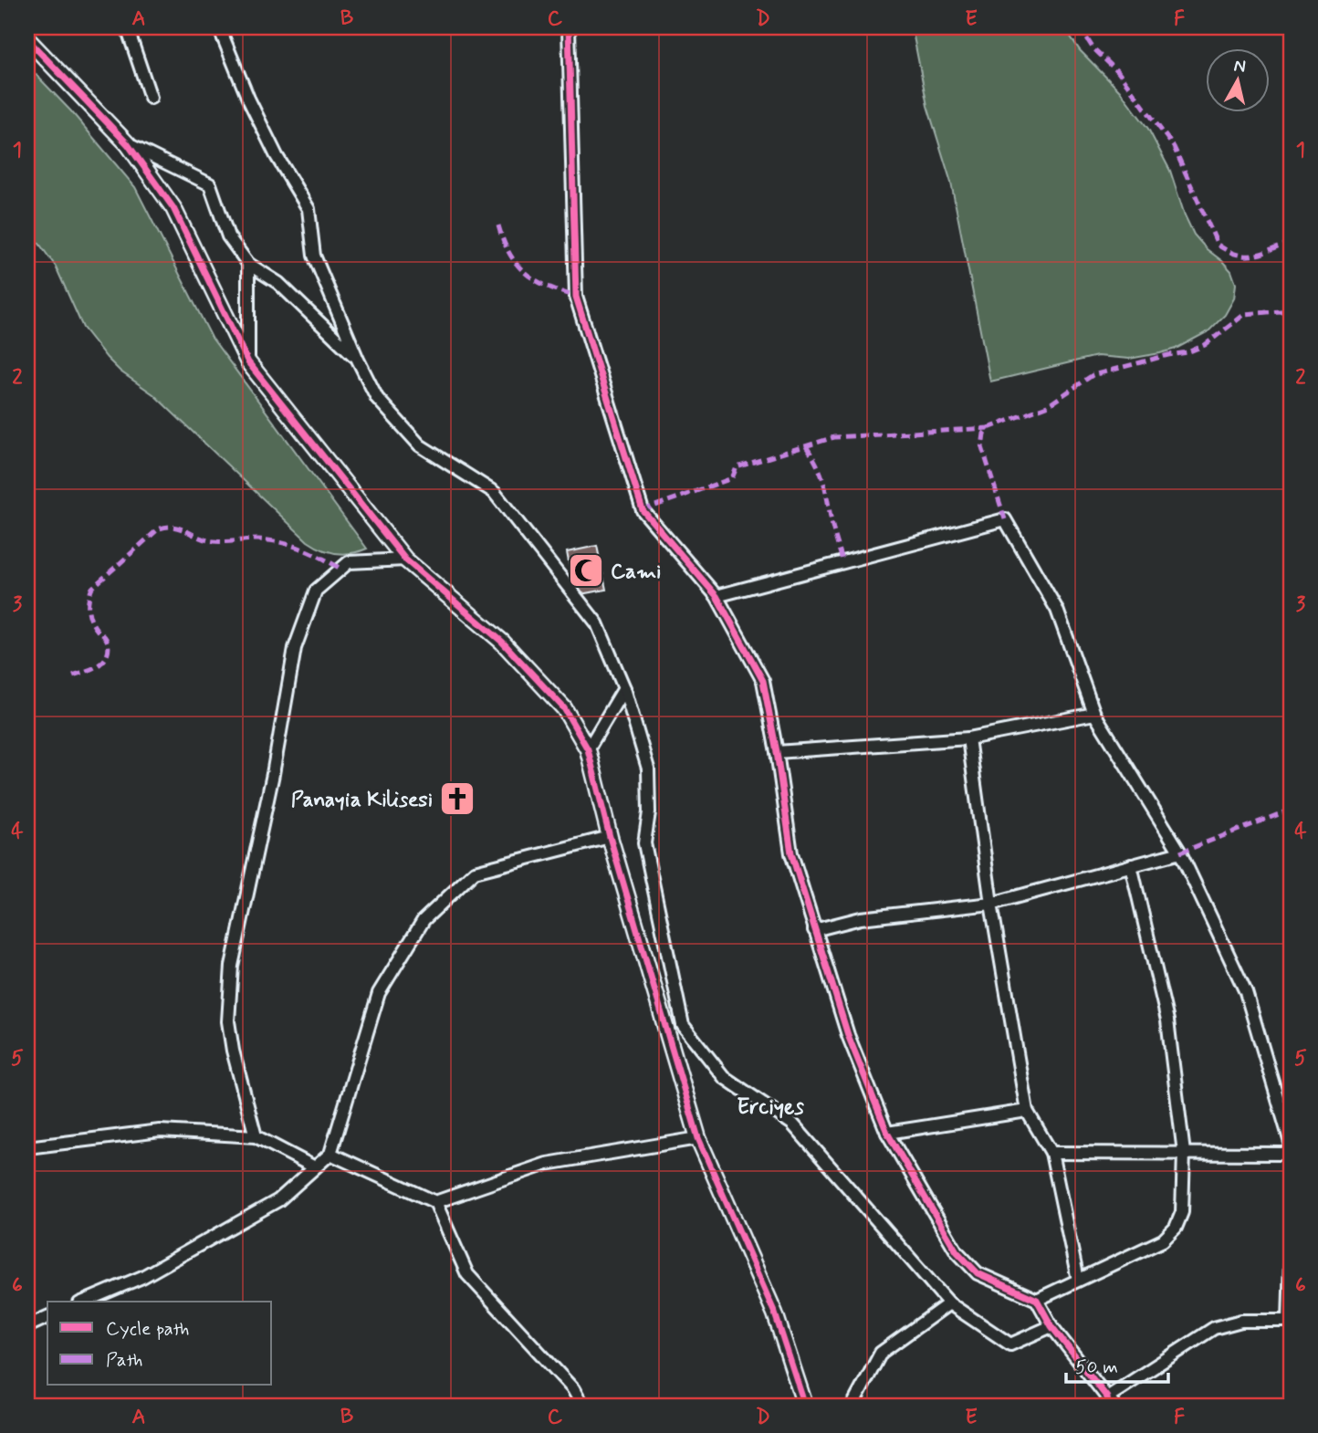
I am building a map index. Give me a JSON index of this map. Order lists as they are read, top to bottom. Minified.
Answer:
{"districts":["Erciyes"],"places":{"mosque":["Cami"],"church":["Panayia Kilisesi"]},"legend":["Cycle path","Path"],"scale_bar":"50 m","north":"top","grid":{"columns":["A","B","C","D","E","F"],"rows":["1","2","3","4","5","6"]}}
